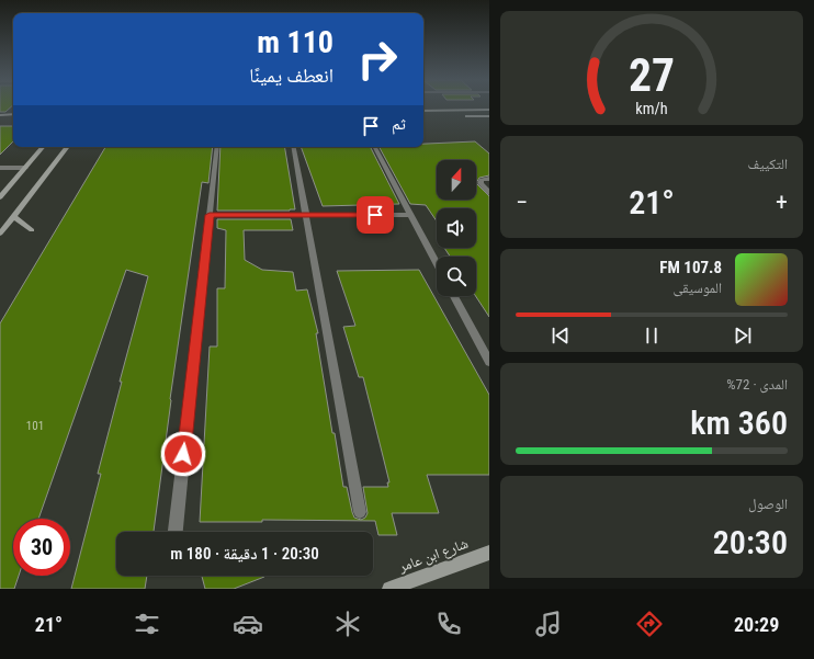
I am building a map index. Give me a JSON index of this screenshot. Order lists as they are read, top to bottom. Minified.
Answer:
{"streets":{"street":["شارع ابن عامر"]},"house_numbers":["101"],"north":"top","page":{"turn":["110 m","انعطف يمينًا"],"then":"ثم","tile":["التكييف",["المدى · 72%","360 km"],["الوصول","20:30"]],"heat":["−","21°","+"],"song":["107.8 FM","الموسيقى"],"limit":"30","trip":"20:30 · 1 دقيقة · 180 m","tabs":["20:29","21°"],"gauge":["27","km/h"]}}
